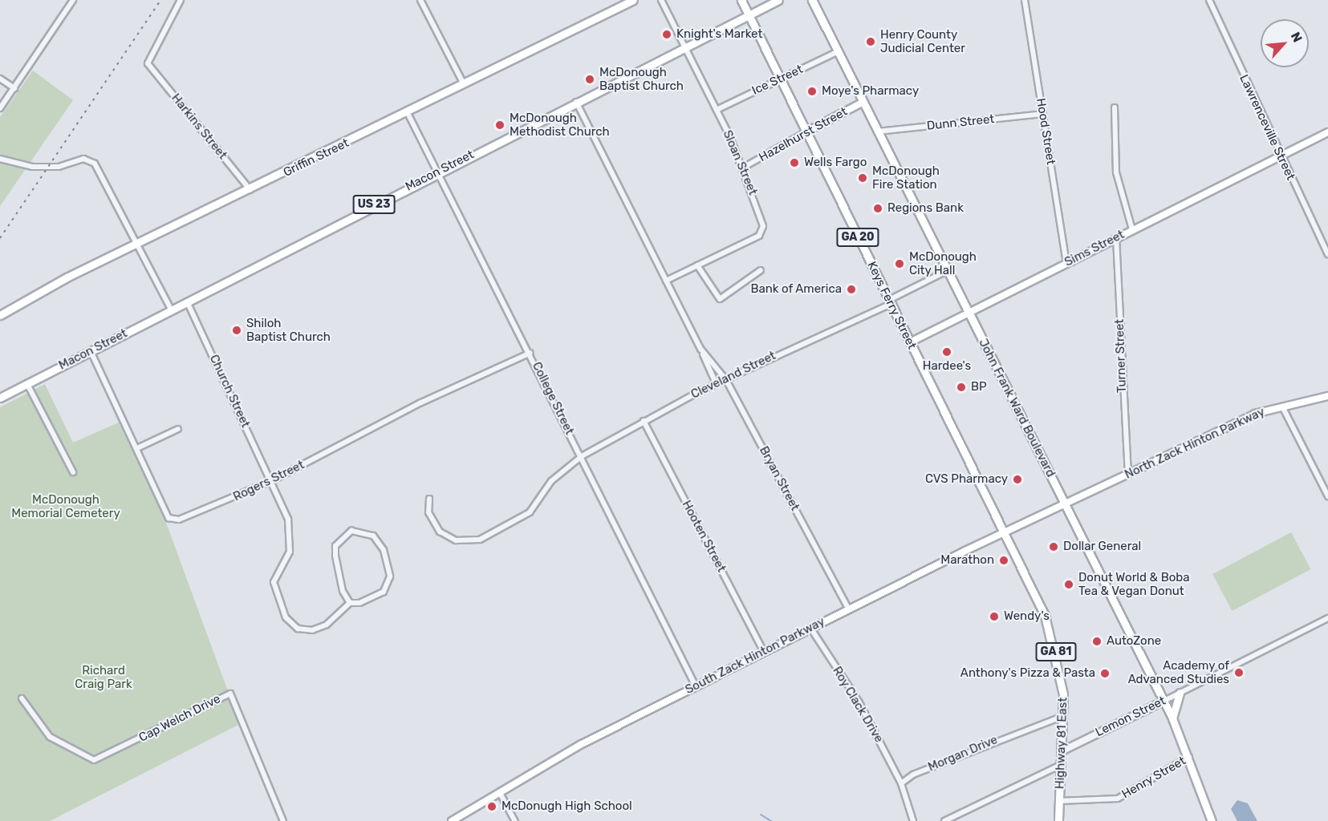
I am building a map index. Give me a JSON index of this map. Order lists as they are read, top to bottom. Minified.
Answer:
{"streets":{"main road":["Hazelhurst Street","Griffin Street","Macon Street","US 23","GA 20","Sims Street","Keys Ferry Street","John Frank Ward Boulevard","North Zack Hinton Parkway","GA 81","South Zack Hinton Parkway","Highway 81 East"],"street":["Ice Street","Dunn Street","Harkins Street","Lawrenceville Street","Hood Street","Sloan Street","Turner Street","Cleveland Street","Church Street","College Street","Bryan Street","Rogers Street","Hooten Street","Roy Clack Drive","Lemon Street","Cap Welch Drive","Morgan Drive","Henry Street"]},"crossings":[["Ice Street","Sloan Street"],["Ice Street","Keys Ferry Street"],["Ice Street","John Frank Ward Boulevard"],["Dunn Street","Hood Street"],["Dunn Street","John Frank Ward Boulevard"],["Harkins Street","Griffin Street"],["Lawrenceville Street","Sims Street"],["Hood Street","Sims Street"],["Hazelhurst Street","Sloan Street"],["Hazelhurst Street","Keys Ferry Street"],["Hazelhurst Street","John Frank Ward Boulevard"],["Griffin Street","College Street"],["Sloan Street","Macon Street"],["Sloan Street","Bryan Street"],["Macon Street","Keys Ferry Street"],["Macon Street","Church Street"],["Macon Street","College Street"],["Macon Street","Bryan Street"],["Macon Street","Rogers Street"],["Sims Street","Keys Ferry Street"],["Sims Street","Turner Street"],["Sims Street","John Frank Ward Boulevard"],["Keys Ferry Street","Cleveland Street"],["Keys Ferry Street","South Zack Hinton Parkway"],["Keys Ferry Street","Highway 81 East"],["Turner Street","North Zack Hinton Parkway"],["Cleveland Street","College Street"],["Cleveland Street","John Frank Ward Boulevard"],["Cleveland Street","Bryan Street"],["Cleveland Street","Hooten Street"],["Church Street","Rogers Street"],["College Street","Rogers Street"],["College Street","South Zack Hinton Parkway"],["John Frank Ward Boulevard","North Zack Hinton Parkway"],["John Frank Ward Boulevard","South Zack Hinton Parkway"],["John Frank Ward Boulevard","Lemon Street"],["John Frank Ward Boulevard","Henry Street"],["North Zack Hinton Parkway","South Zack Hinton Parkway"],["Bryan Street","South Zack Hinton Parkway"],["Hooten Street","South Zack Hinton Parkway"],["South Zack Hinton Parkway","Roy Clack Drive"],["South Zack Hinton Parkway","Highway 81 East"],["Roy Clack Drive","Morgan Drive"],["Lemon Street","Highway 81 East"],["Highway 81 East","Morgan Drive"],["Highway 81 East","Henry Street"]],"parks":["McDonough Memorial Cemetery","Richard Craig Park"],"places":["Knight's Market","Henry County Judicial Center","McDonough Baptist Church","Moye's Pharmacy","McDonough Methodist Church","Wells Fargo","McDonough Fire Station","Regions Bank","McDonough City Hall","Bank of America","Shiloh Baptist Church","Hardee's","BP","CVS Pharmacy","Dollar General","Marathon","Donut World & Boba Tea & Vegan Donut","Wendy's","AutoZone","Academy of Advanced Studies","Anthony's Pizza & Pasta","McDonugh High School"],"north":"top right"}
